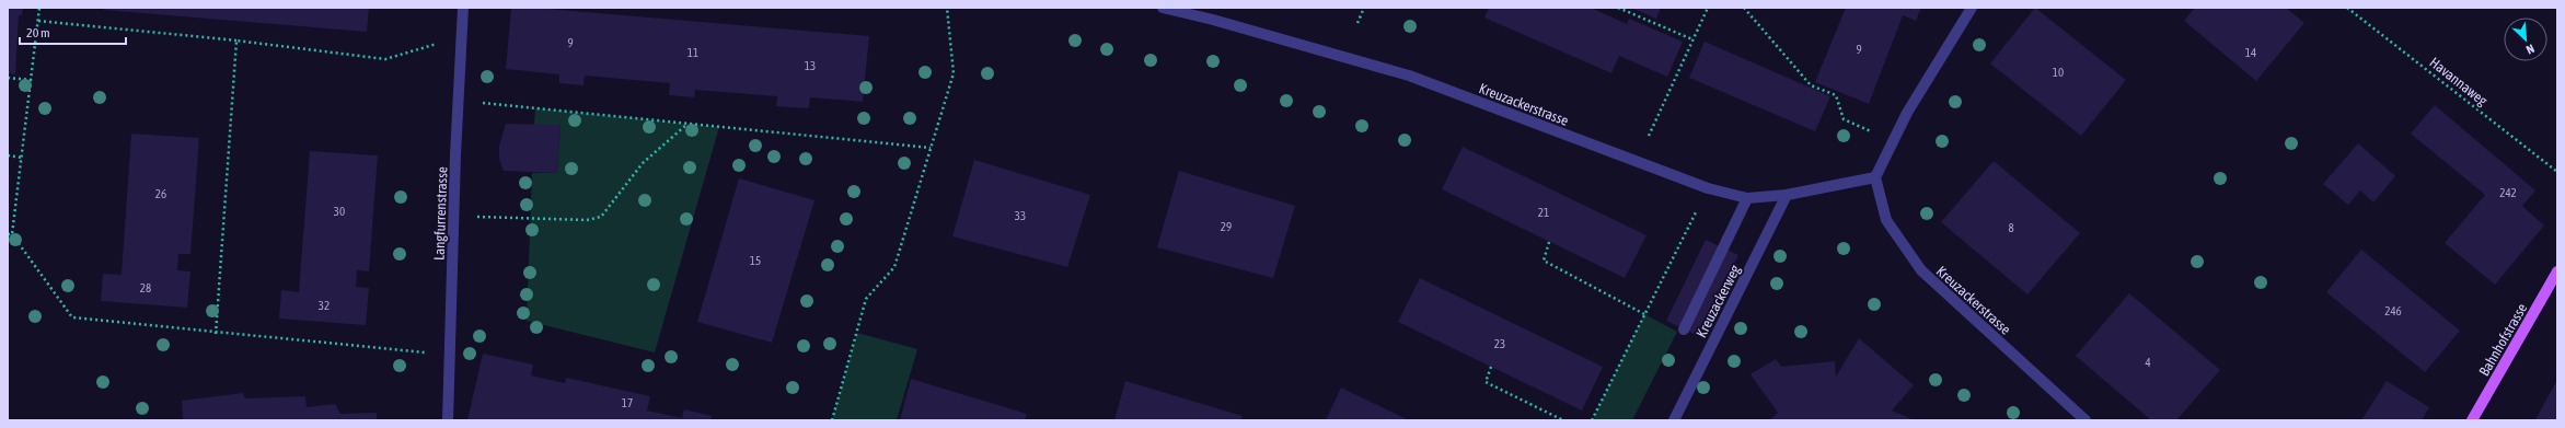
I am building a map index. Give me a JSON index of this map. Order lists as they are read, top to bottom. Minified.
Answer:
{"streets":{"main road":["Bahnhofstrasse"],"street":["Kreuzackerstrasse","Langfurrenstrasse","Kreuzackerweg"],"path":["Havannaweg"]},"crossings":[["Kreuzackerstrasse","Kreuzackerweg"]],"house_numbers":["9","9","11","14","13","10","242","26","30","21","33","29","8","15","28","32","246","23","4","17"],"scale_bar":"20 m","north":"bottom right"}
